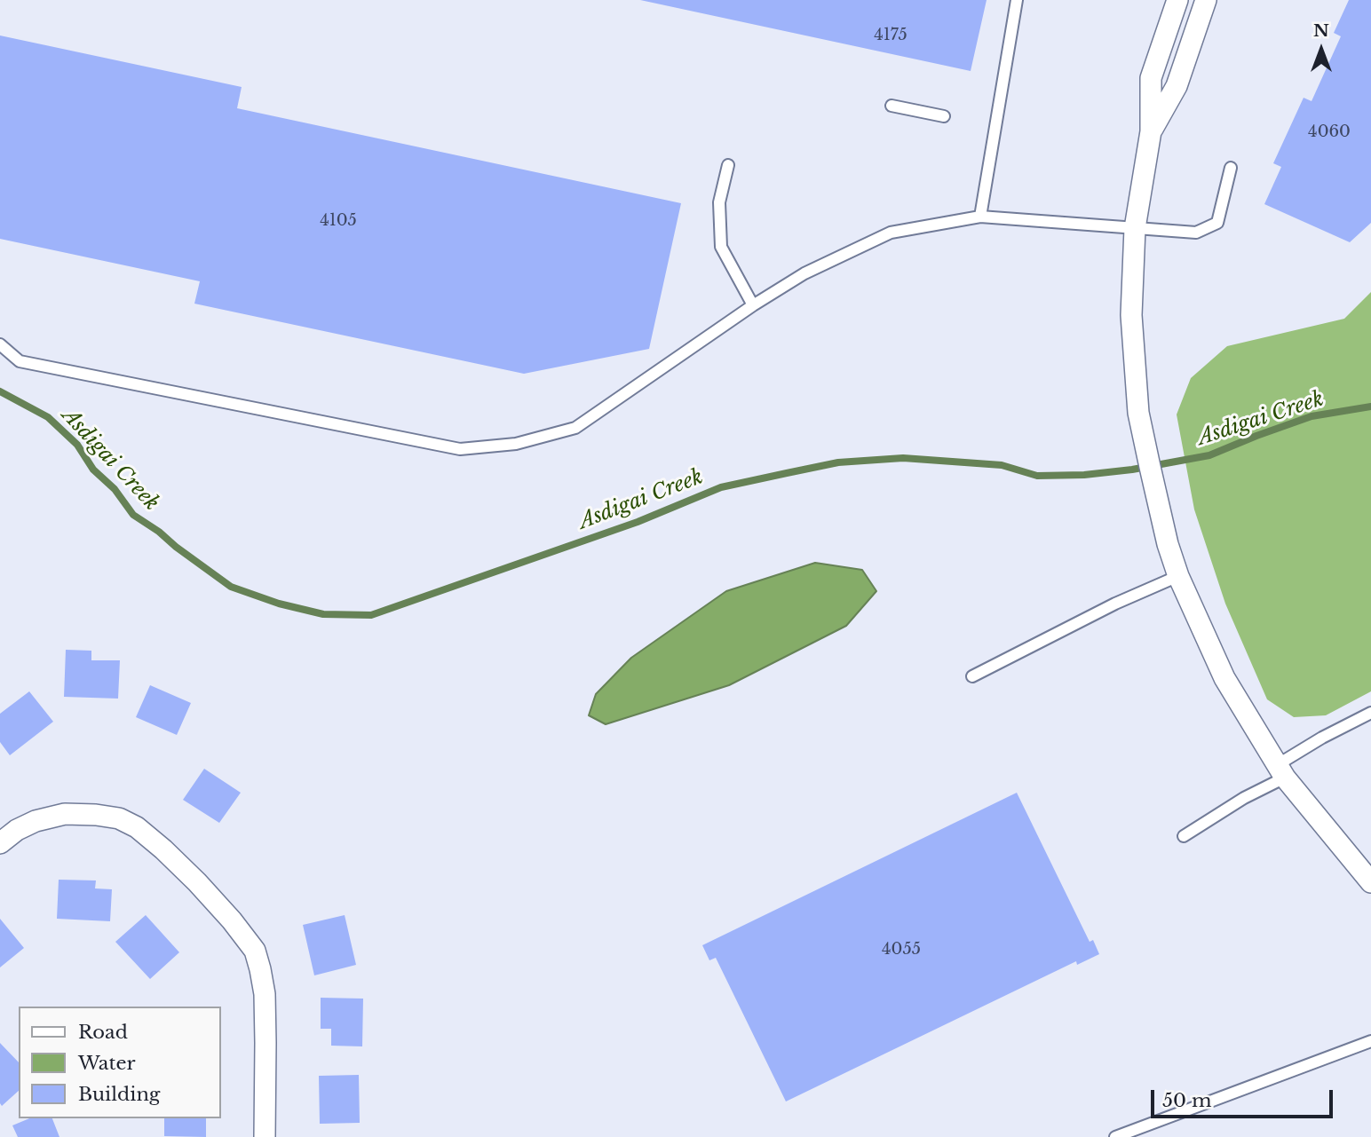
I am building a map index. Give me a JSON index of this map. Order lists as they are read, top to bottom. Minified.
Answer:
{"water":["Asdigai Creek"],"house_numbers":["4175","4060","4105","4055"],"legend":["Road","Water","Building"],"scale_bar":"50 m","north":"top"}
